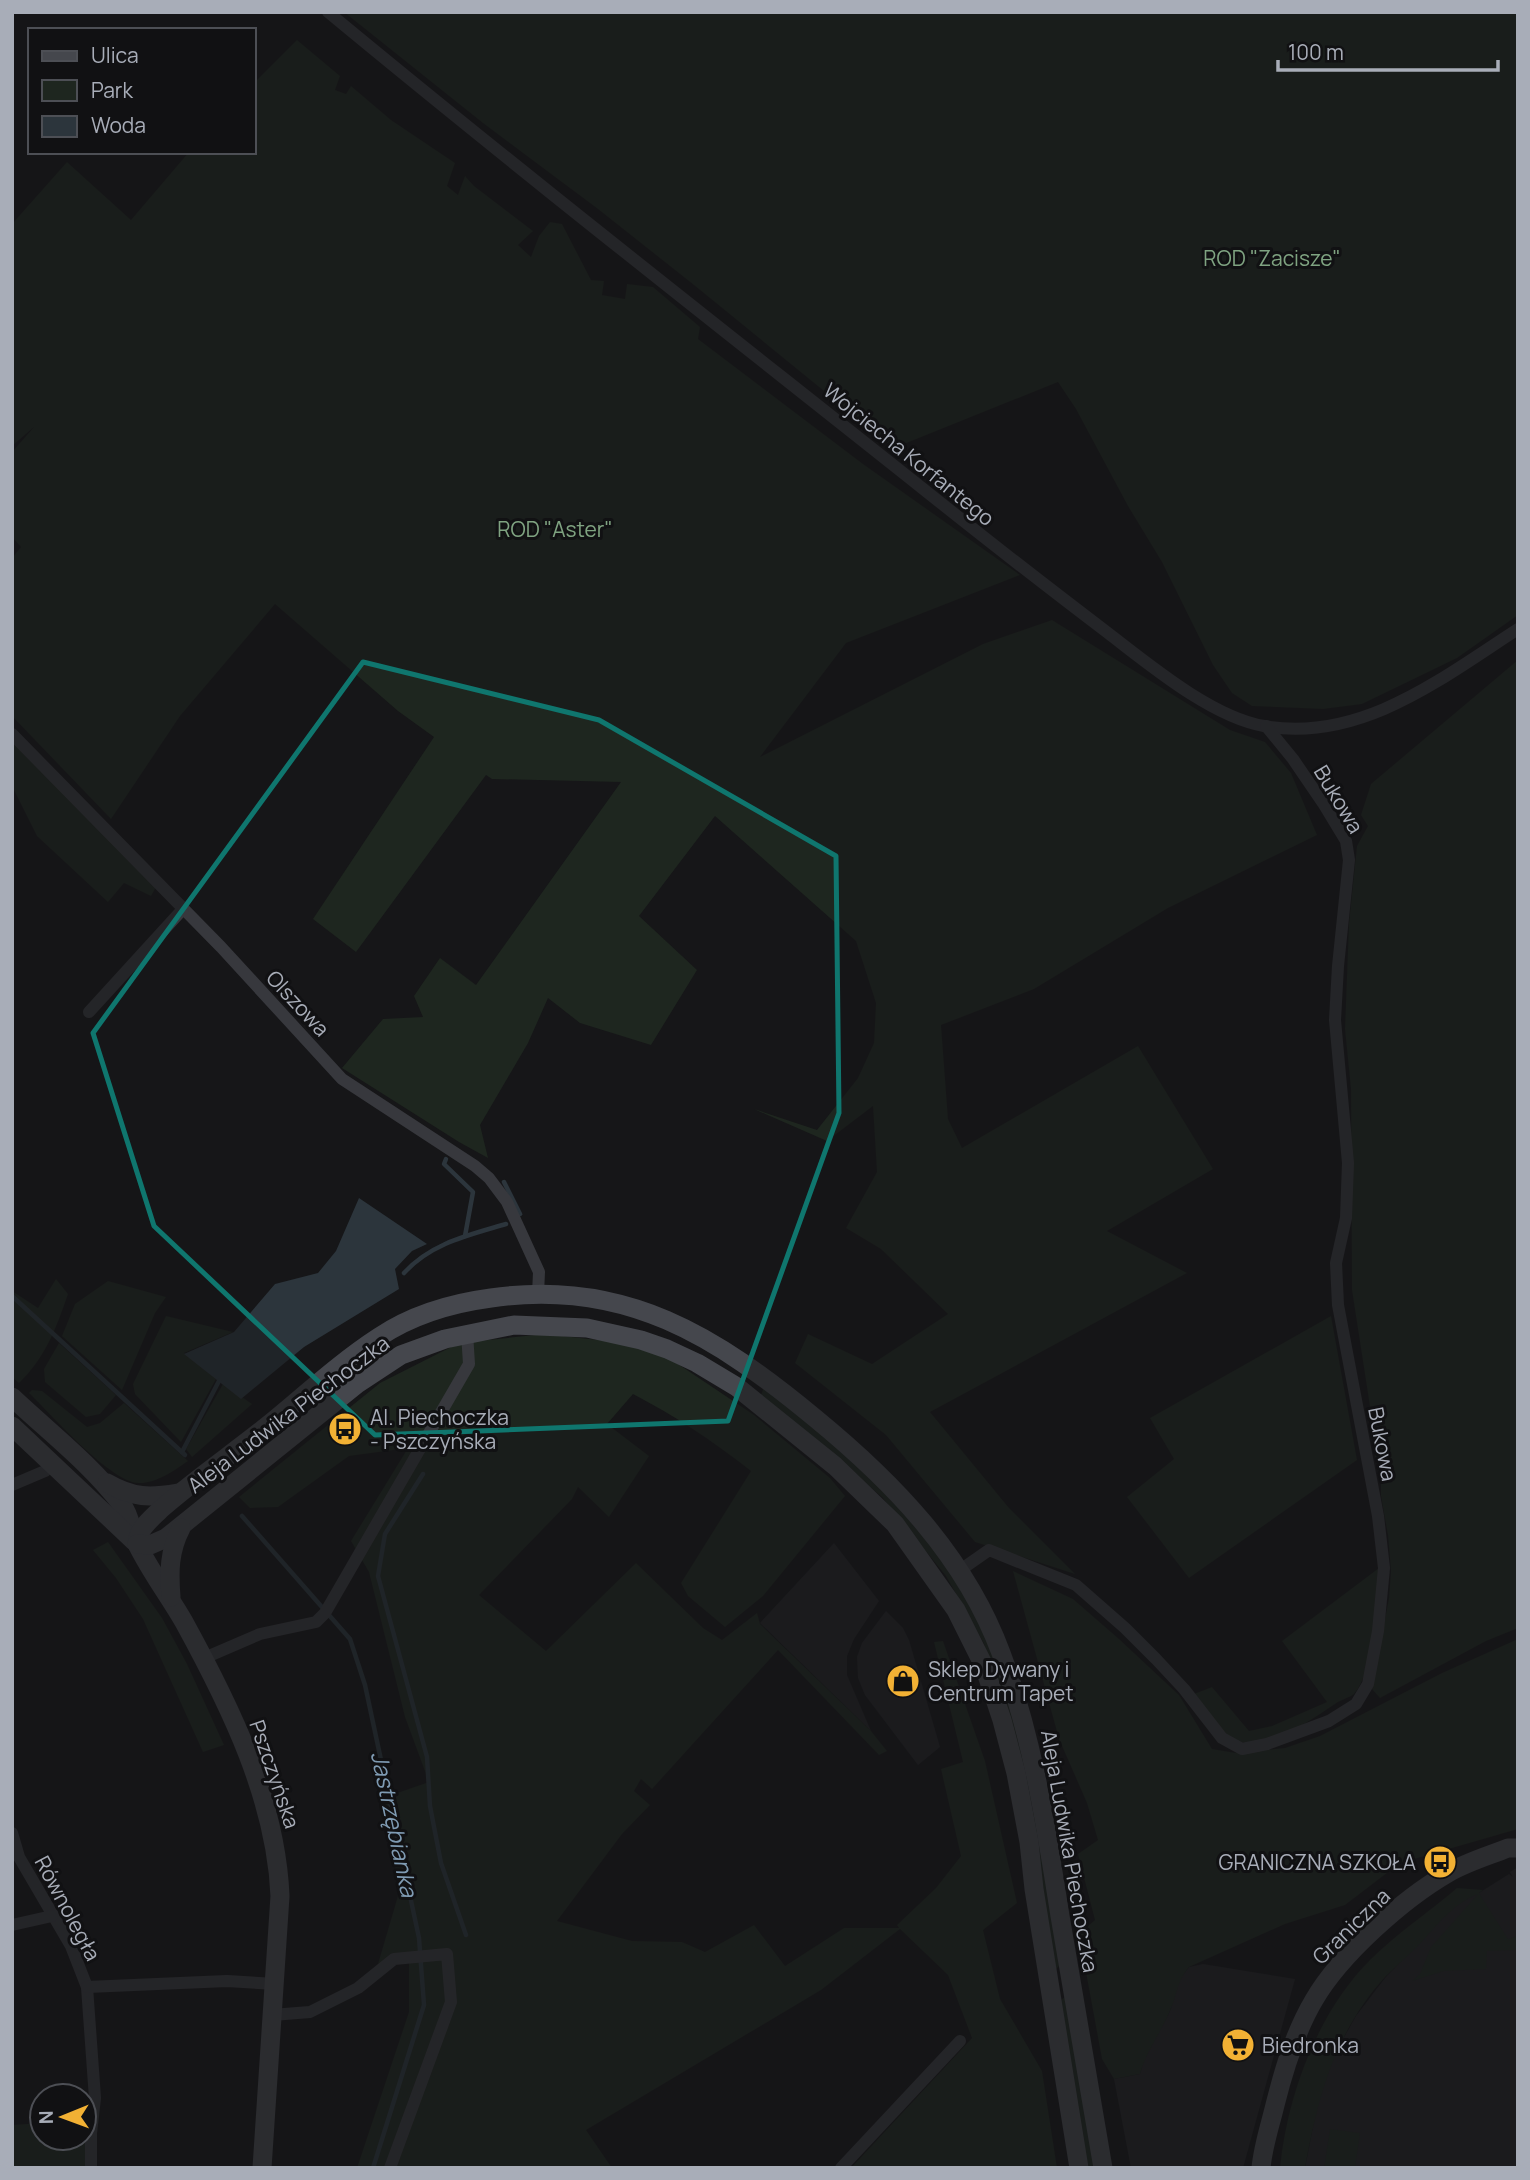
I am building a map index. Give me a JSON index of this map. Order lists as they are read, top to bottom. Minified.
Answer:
{"streets":{"main road":["Aleja Ludwika Piechoczka","Pszczyńska","Graniczna"],"street":["Wojciecha Korfantego","Bukowa","Olszowa","Równoległa"]},"crossings":[["Wojciecha Korfantego","Bukowa"],["Bukowa","Aleja Ludwika Piechoczka"],["Olszowa","Aleja Ludwika Piechoczka"],["Aleja Ludwika Piechoczka","Pszczyńska"]],"water":["Jastrzębianka"],"parks":["ROD \"Zacisze\"","ROD \"Aster\""],"places":{"bus stop":["Al. Piechoczka - Pszczyńska","GRANICZNA SZKOŁA"],"shop":["Sklep Dywany i Centrum Tapet"],"supermarket":["Biedronka"]},"legend":["Ulica","Park","Woda"],"scale_bar":"100 m","north":"left"}
